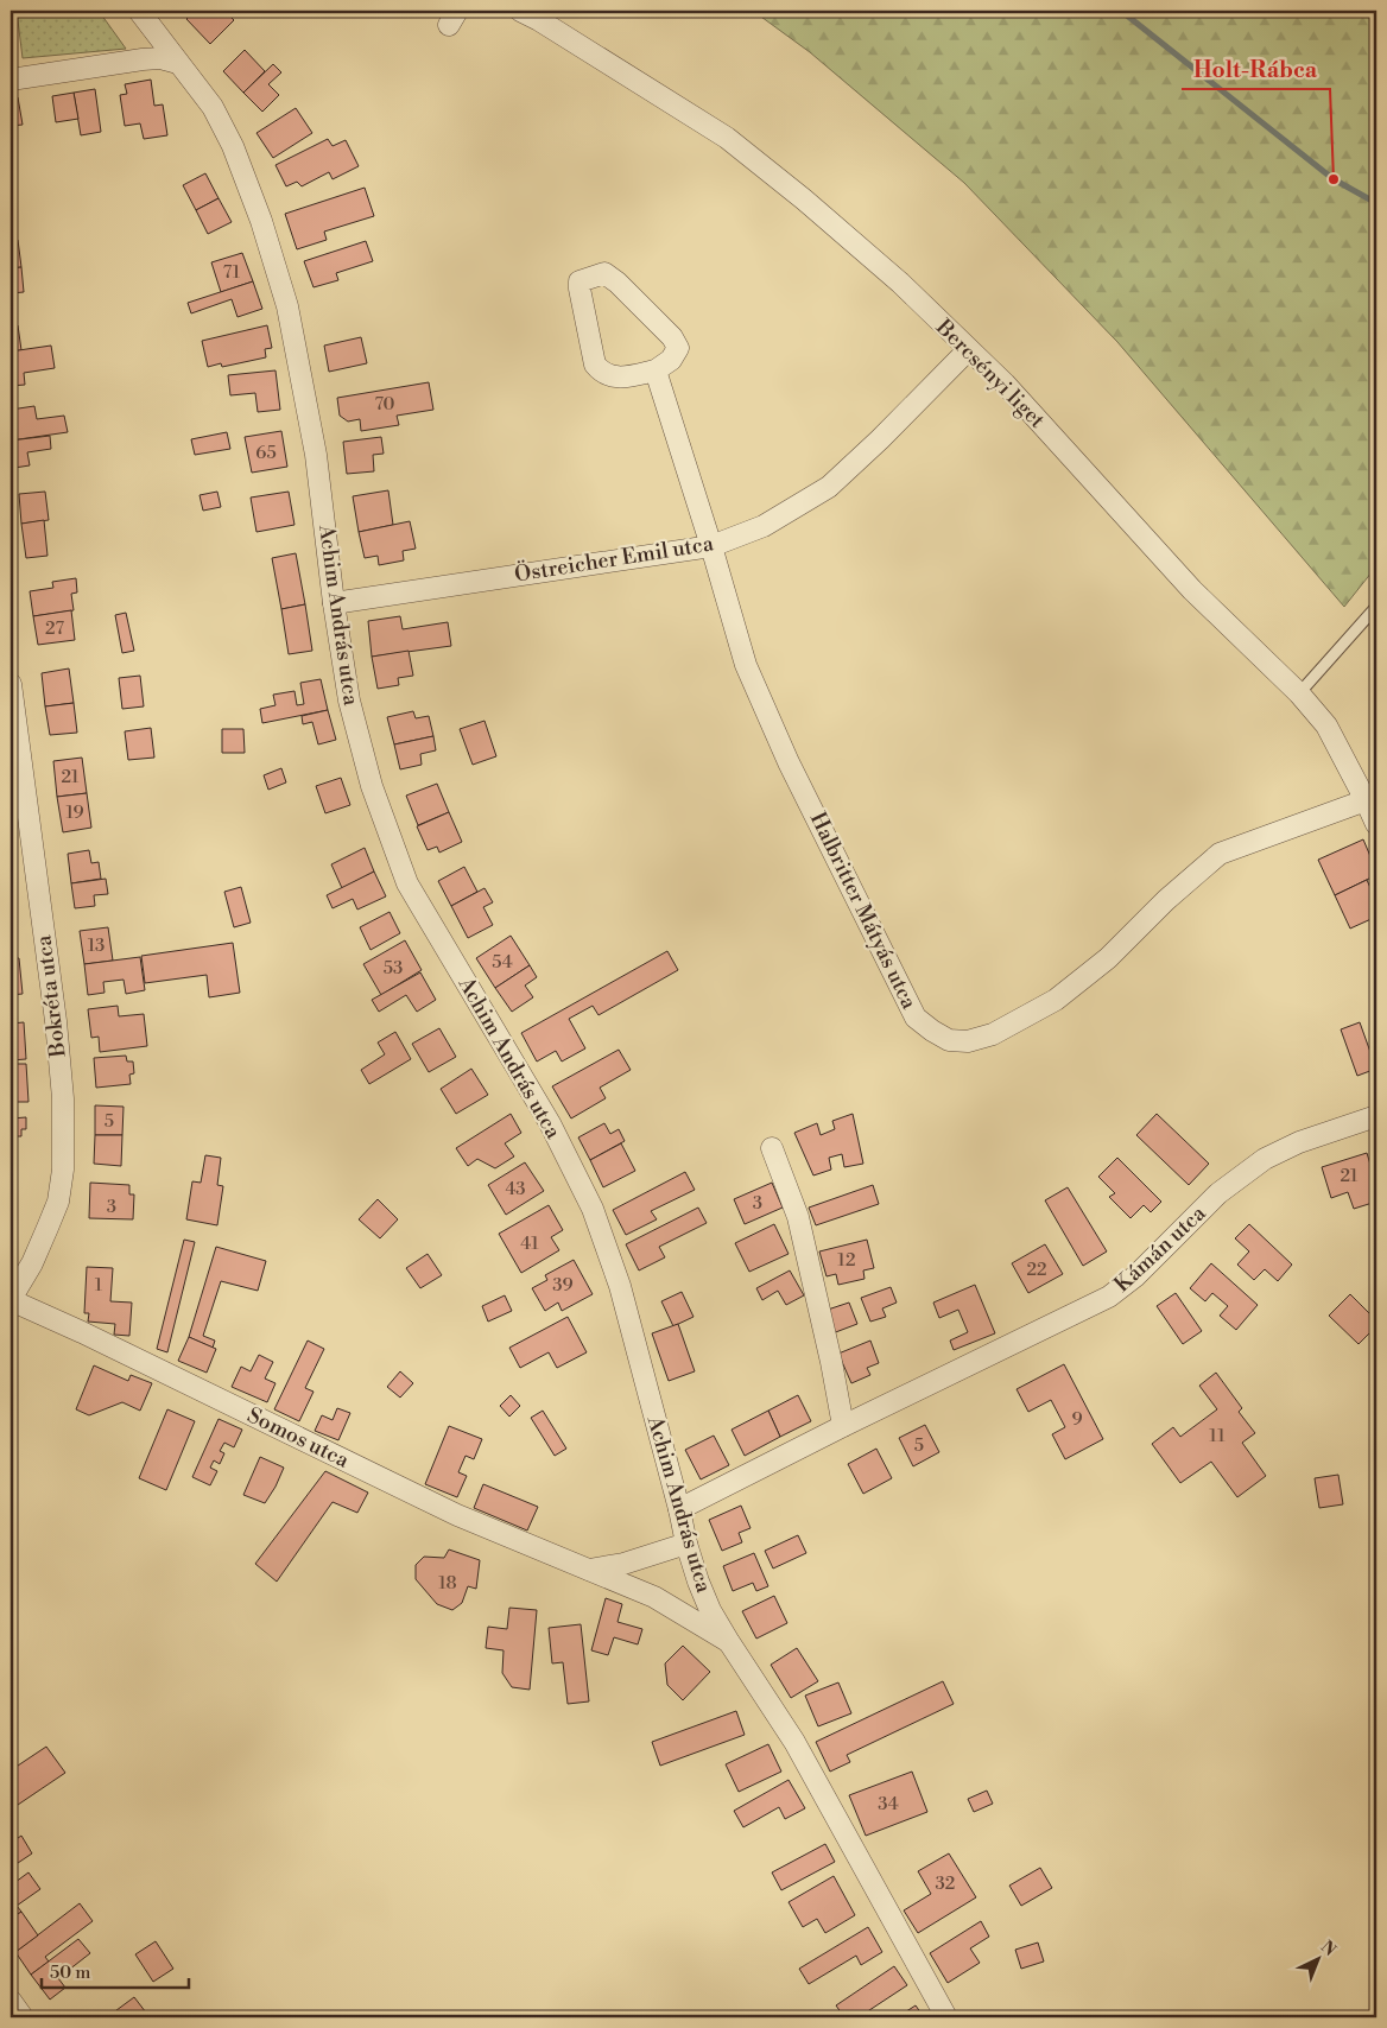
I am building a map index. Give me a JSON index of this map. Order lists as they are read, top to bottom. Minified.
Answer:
{"streets":{"street":["Bercsényi liget","Östreicher Emil utca","Achim András utca","Halbritter Mátyás utca","Bokréta utca","Kámán utca","Somos utca"]},"crossings":[["Bercsényi liget","Östreicher Emil utca"],["Bercsényi liget","Halbritter Mátyás utca"],["Östreicher Emil utca","Achim András utca"],["Östreicher Emil utca","Halbritter Mátyás utca"],["Achim András utca","Kámán utca"],["Achim András utca","Somos utca"],["Bokréta utca","Somos utca"]],"places":["Holt-Rábca"],"house_numbers":["71","70","65","27","21","19","13","54","53","5","21","43","3","3","41","12","22","1","39","9","11","5","18","34","32"],"scale_bar":"50 m","north":"top right"}
